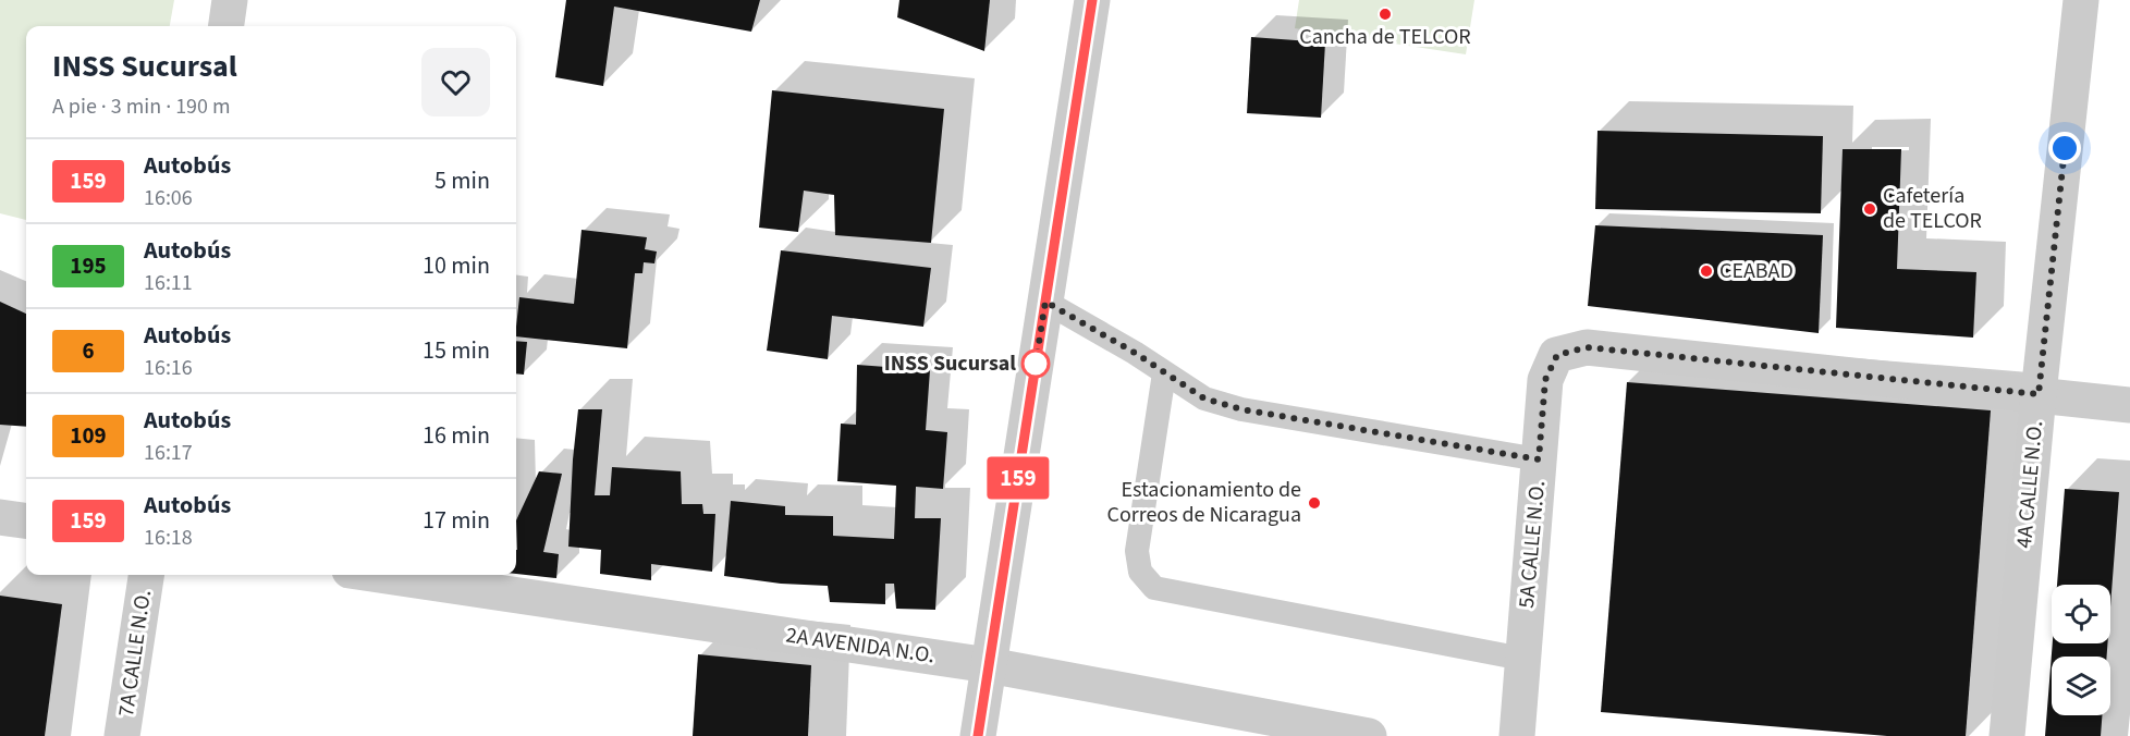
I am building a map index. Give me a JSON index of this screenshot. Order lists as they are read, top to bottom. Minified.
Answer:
{"streets":{"street":["4A CALLE N.O.","5A CALLE N.O.","2A AVENIDA N.O.","7A CALLE N.O."]},"crossings":[["4A CALLE N.O.","5A CALLE N.O."]],"places":["Cancha de TELCOR","Cafetería de TELCOR","CEABAD","INSS Sucursal","Estacionamiento de Correos de Nicaragua"],"lines":["bus line 159"],"page":{"on_map":"159","heading":["INSS Sucursal","A pie · 3 min · 190 m"],"list":[{"mark":"159","name":"Autobús","note":"16:06","value":"5 min"},{"mark":"195","name":"Autobús","note":"16:11","value":"10 min"},{"mark":"6","name":"Autobús","note":"16:16","value":"15 min"},{"mark":"109","name":"Autobús","note":"16:17","value":"16 min"},{"mark":"159","name":"Autobús","note":"16:18","value":"17 min"}]}}
